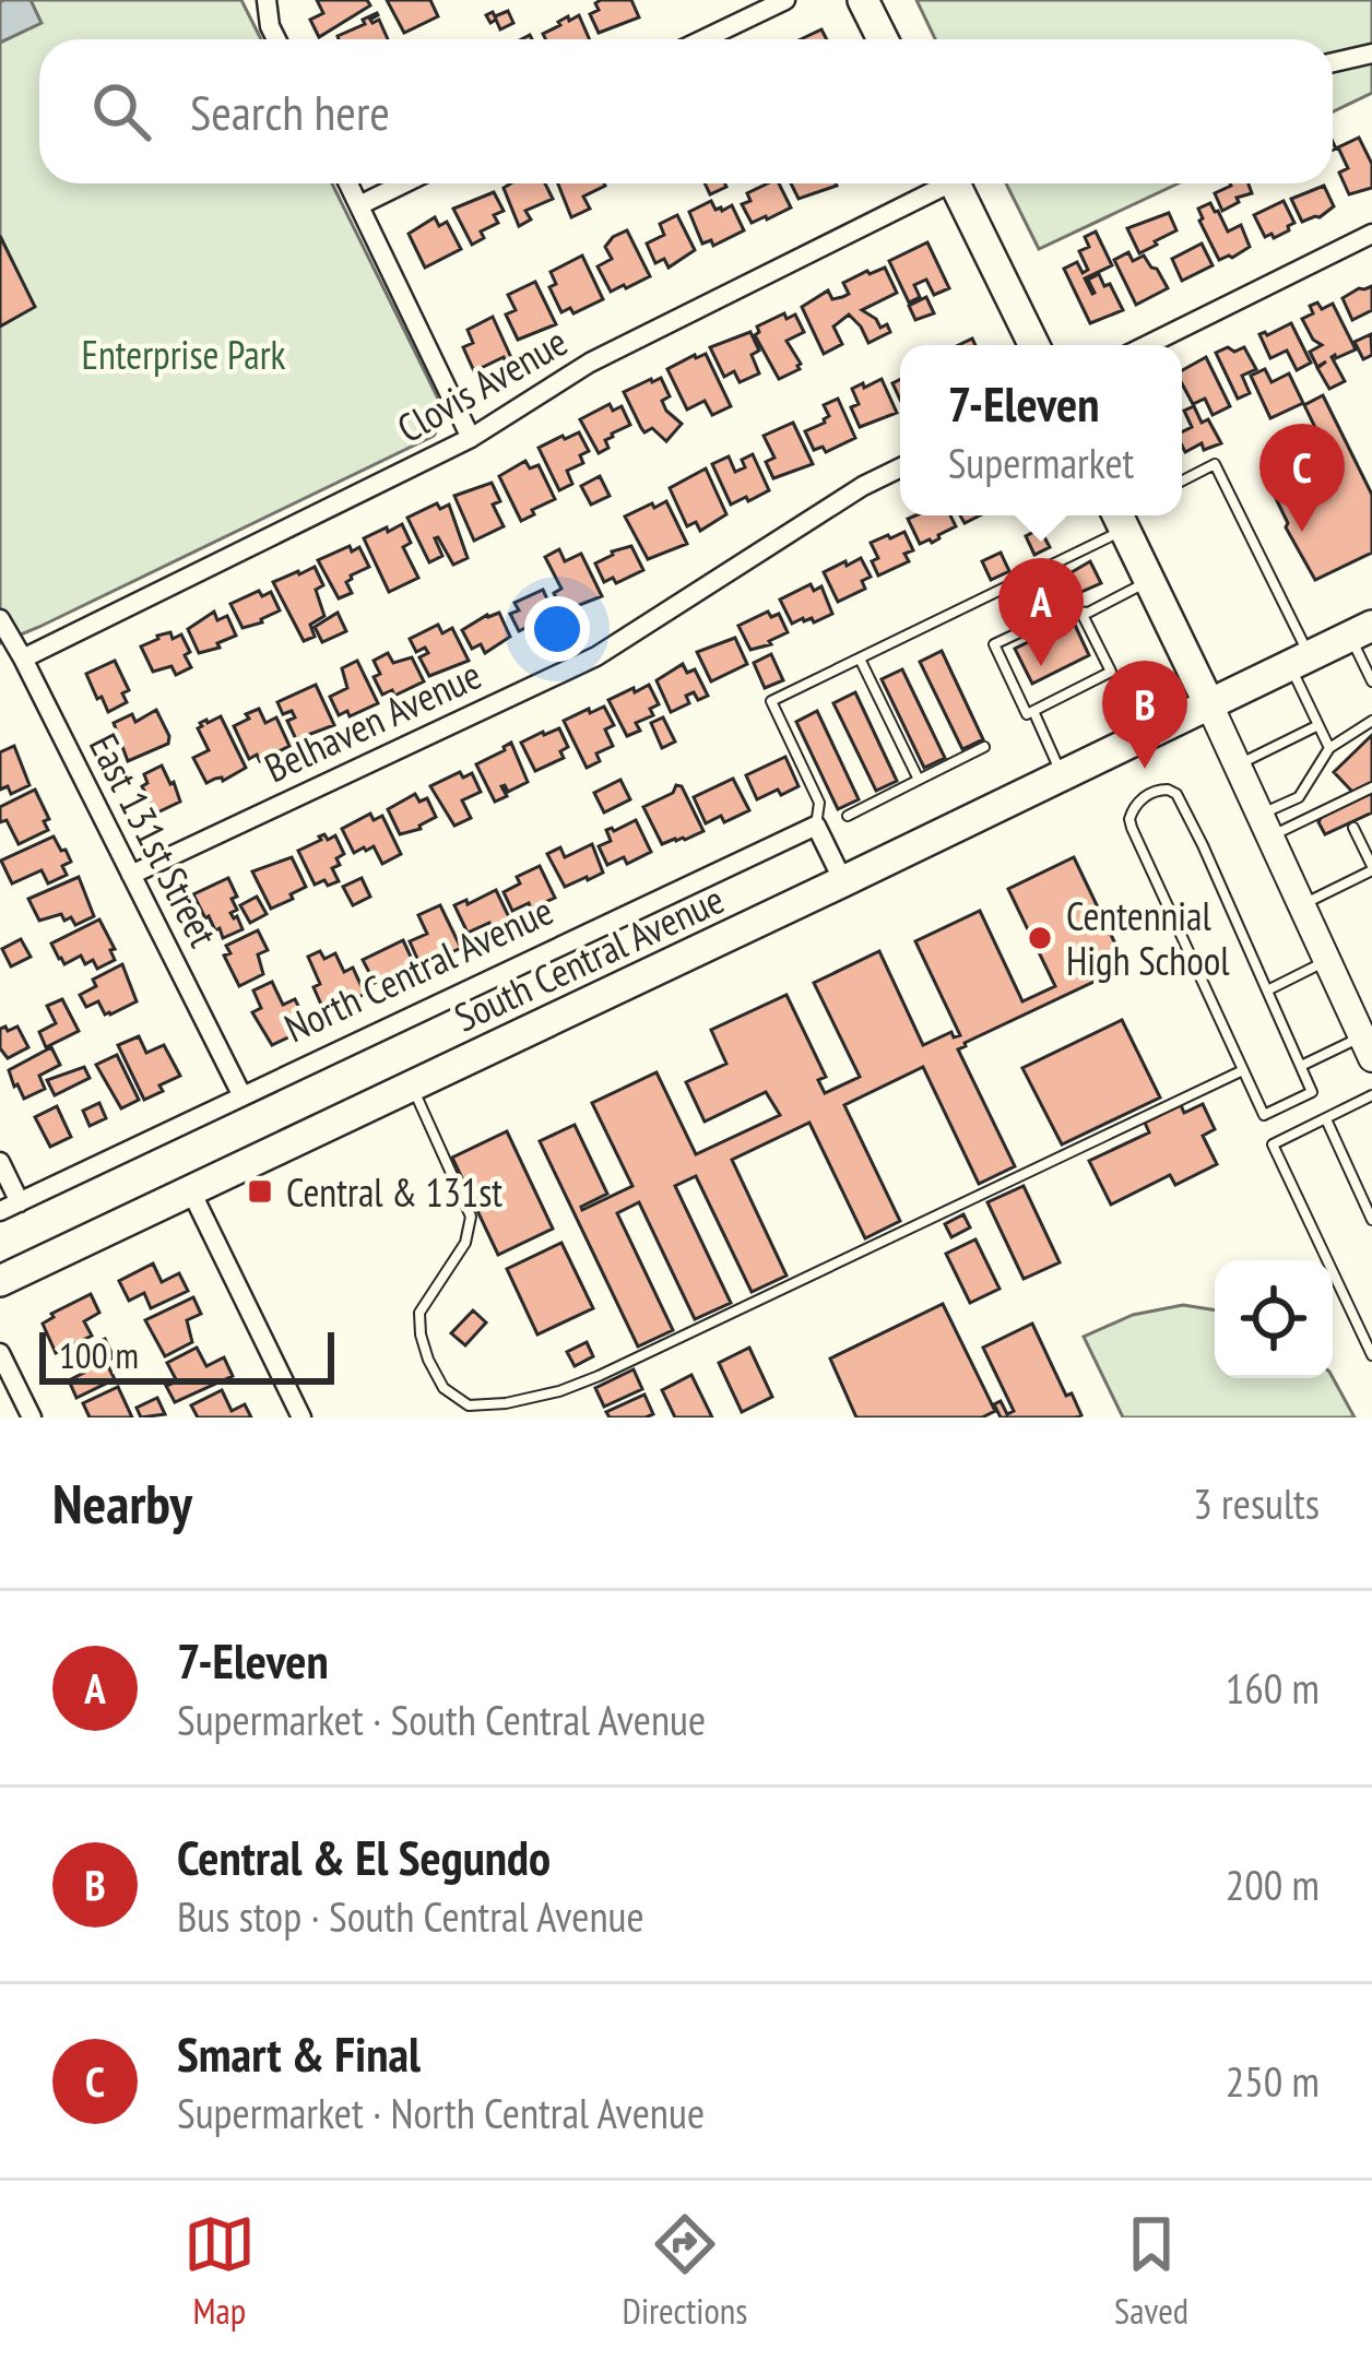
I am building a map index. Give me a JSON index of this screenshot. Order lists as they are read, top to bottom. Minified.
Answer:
{"streets":{"main road":["South Central Avenue"],"street":["Clovis Avenue","Belhaven Avenue","East 131st Street","North Central Avenue"]},"crossings":[["Clovis Avenue","East 131st Street"],["Belhaven Avenue","East 131st Street"],["East 131st Street","North Central Avenue"]],"parks":["Enterprise Park"],"places":{"other":["Centennial High School"],"transit":["Central & 131st"]},"scale_bar":"100 m","page":{"search":"Search here","popup":["7-Eleven","Supermarket"],"pins":["C","A","B"],"scale":"100 m","heading":["Nearby","3 results"],"list":[{"mark":"A","name":"7-Eleven","note":"Supermarket · South Central Avenue","value":"160 m"},{"mark":"B","name":"Central & El Segundo","note":"Bus stop · South Central Avenue","value":"200 m"},{"mark":"C","name":"Smart & Final","note":"Supermarket · North Central Avenue","value":"250 m"}],"nav":["Map","Directions","Saved"]}}
